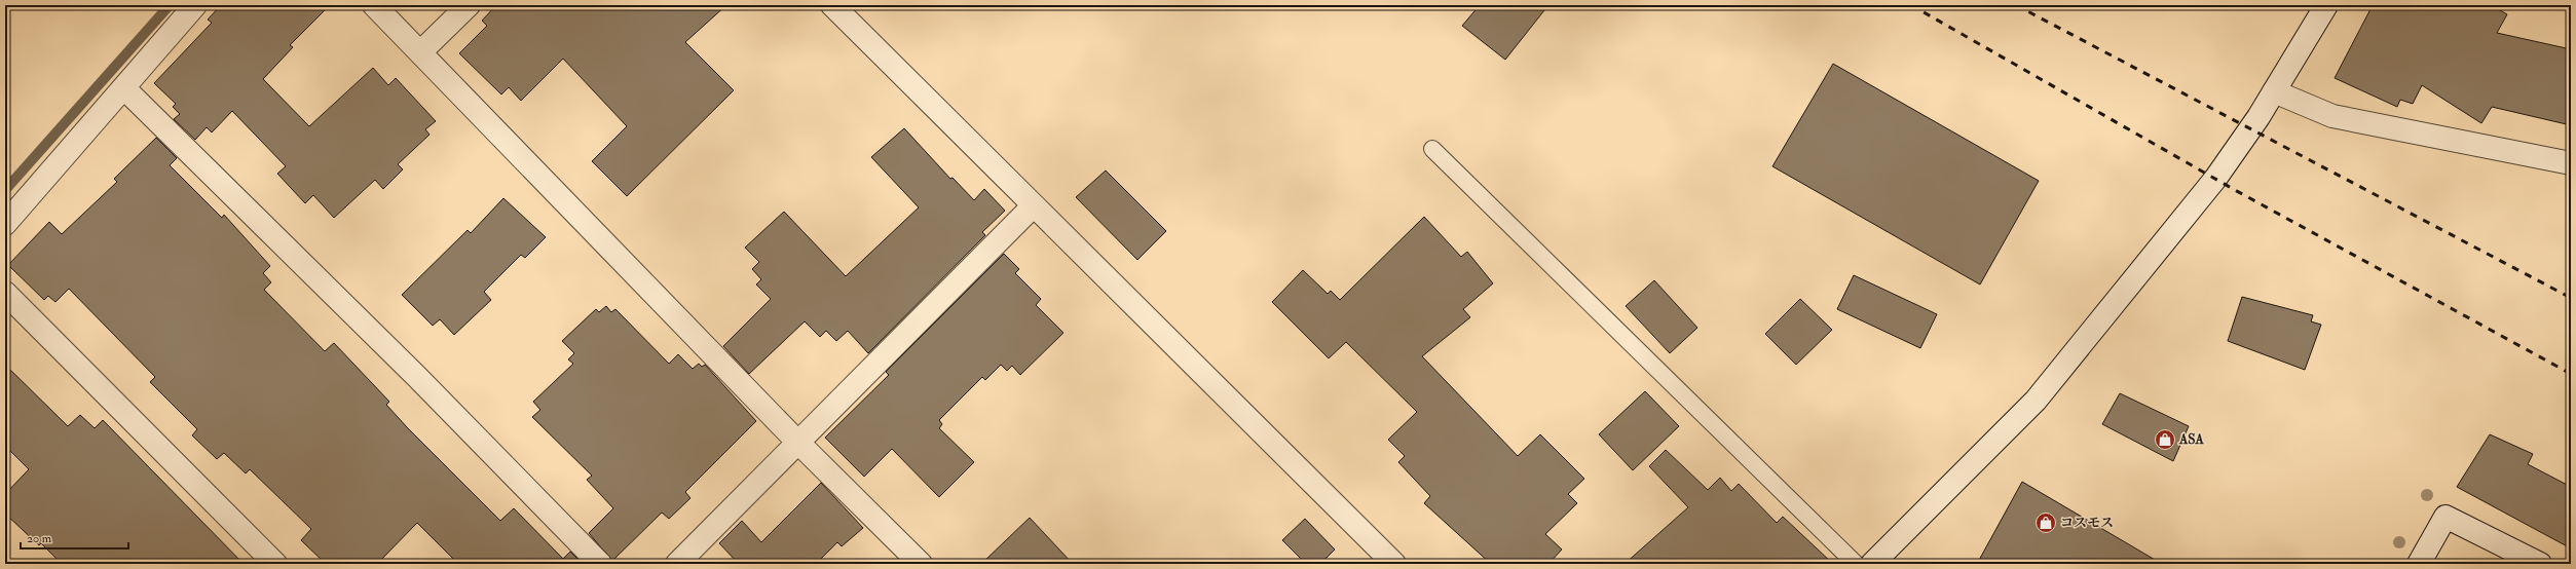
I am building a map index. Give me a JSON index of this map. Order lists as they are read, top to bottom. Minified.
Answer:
{"places":{"shop":["ASA","コスモス"]},"scale_bar":"20 m"}
